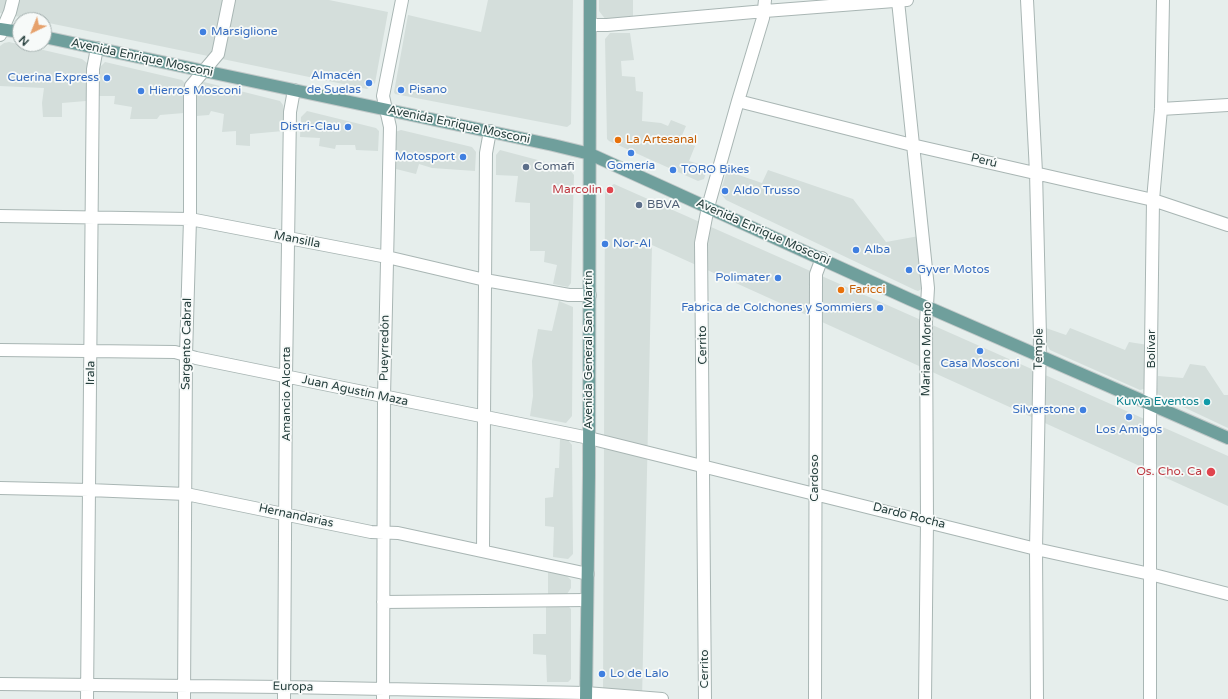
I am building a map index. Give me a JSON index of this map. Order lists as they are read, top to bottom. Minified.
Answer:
{"streets":{"main road":["Avenida Enrique Mosconi","Avenida General San Martín"],"street":["Perú","Mansilla","Sargento Cabral","Cerrito","Pueyrredón","Mariano Moreno","Temple","Bolívar","Irala","Juan Agustín Maza","Amancio Alcorta","Cardoso","Hernandarias","Dardo Rocha","Europa"]},"crossings":[["Avenida Enrique Mosconi","Sargento Cabral"],["Avenida Enrique Mosconi","Cerrito"],["Avenida Enrique Mosconi","Pueyrredón"],["Avenida Enrique Mosconi","Mariano Moreno"],["Avenida Enrique Mosconi","Temple"],["Avenida Enrique Mosconi","Bolívar"],["Avenida Enrique Mosconi","Avenida General San Martín"],["Avenida Enrique Mosconi","Irala"],["Avenida Enrique Mosconi","Amancio Alcorta"],["Avenida Enrique Mosconi","Cardoso"],["Perú","Cerrito"],["Perú","Mariano Moreno"],["Perú","Temple"],["Perú","Bolívar"],["Mansilla","Sargento Cabral"],["Mansilla","Pueyrredón"],["Mansilla","Avenida General San Martín"],["Mansilla","Irala"],["Mansilla","Amancio Alcorta"],["Sargento Cabral","Juan Agustín Maza"],["Sargento Cabral","Hernandarias"],["Sargento Cabral","Europa"],["Cerrito","Dardo Rocha"],["Pueyrredón","Juan Agustín Maza"],["Pueyrredón","Hernandarias"],["Pueyrredón","Europa"],["Mariano Moreno","Dardo Rocha"],["Temple","Dardo Rocha"],["Bolívar","Dardo Rocha"],["Avenida General San Martín","Juan Agustín Maza"],["Avenida General San Martín","Hernandarias"],["Avenida General San Martín","Dardo Rocha"],["Avenida General San Martín","Europa"],["Irala","Juan Agustín Maza"],["Irala","Hernandarias"],["Irala","Europa"],["Juan Agustín Maza","Amancio Alcorta"],["Juan Agustín Maza","Dardo Rocha"],["Amancio Alcorta","Hernandarias"],["Amancio Alcorta","Europa"],["Cardoso","Dardo Rocha"]],"places":["Marsiglione","Cuerina Express","Almacén de Suelas","Pisano","Hierros Mosconi","Distri-Clau","La Artesanal","Gomería","Motosport","Comafi","TORO Bikes","Marcolin","Aldo Trusso","BBVA","Nor-Al","Alba","Gyver Motos","Polimater","Faricci","Fabrica de Colchones y Sommiers","Casa Mosconi","Kuvva Eventos","Silverstone","Los Amigos","Os. Cho. Ca","Lo de Lalo"],"north":"bottom left"}
